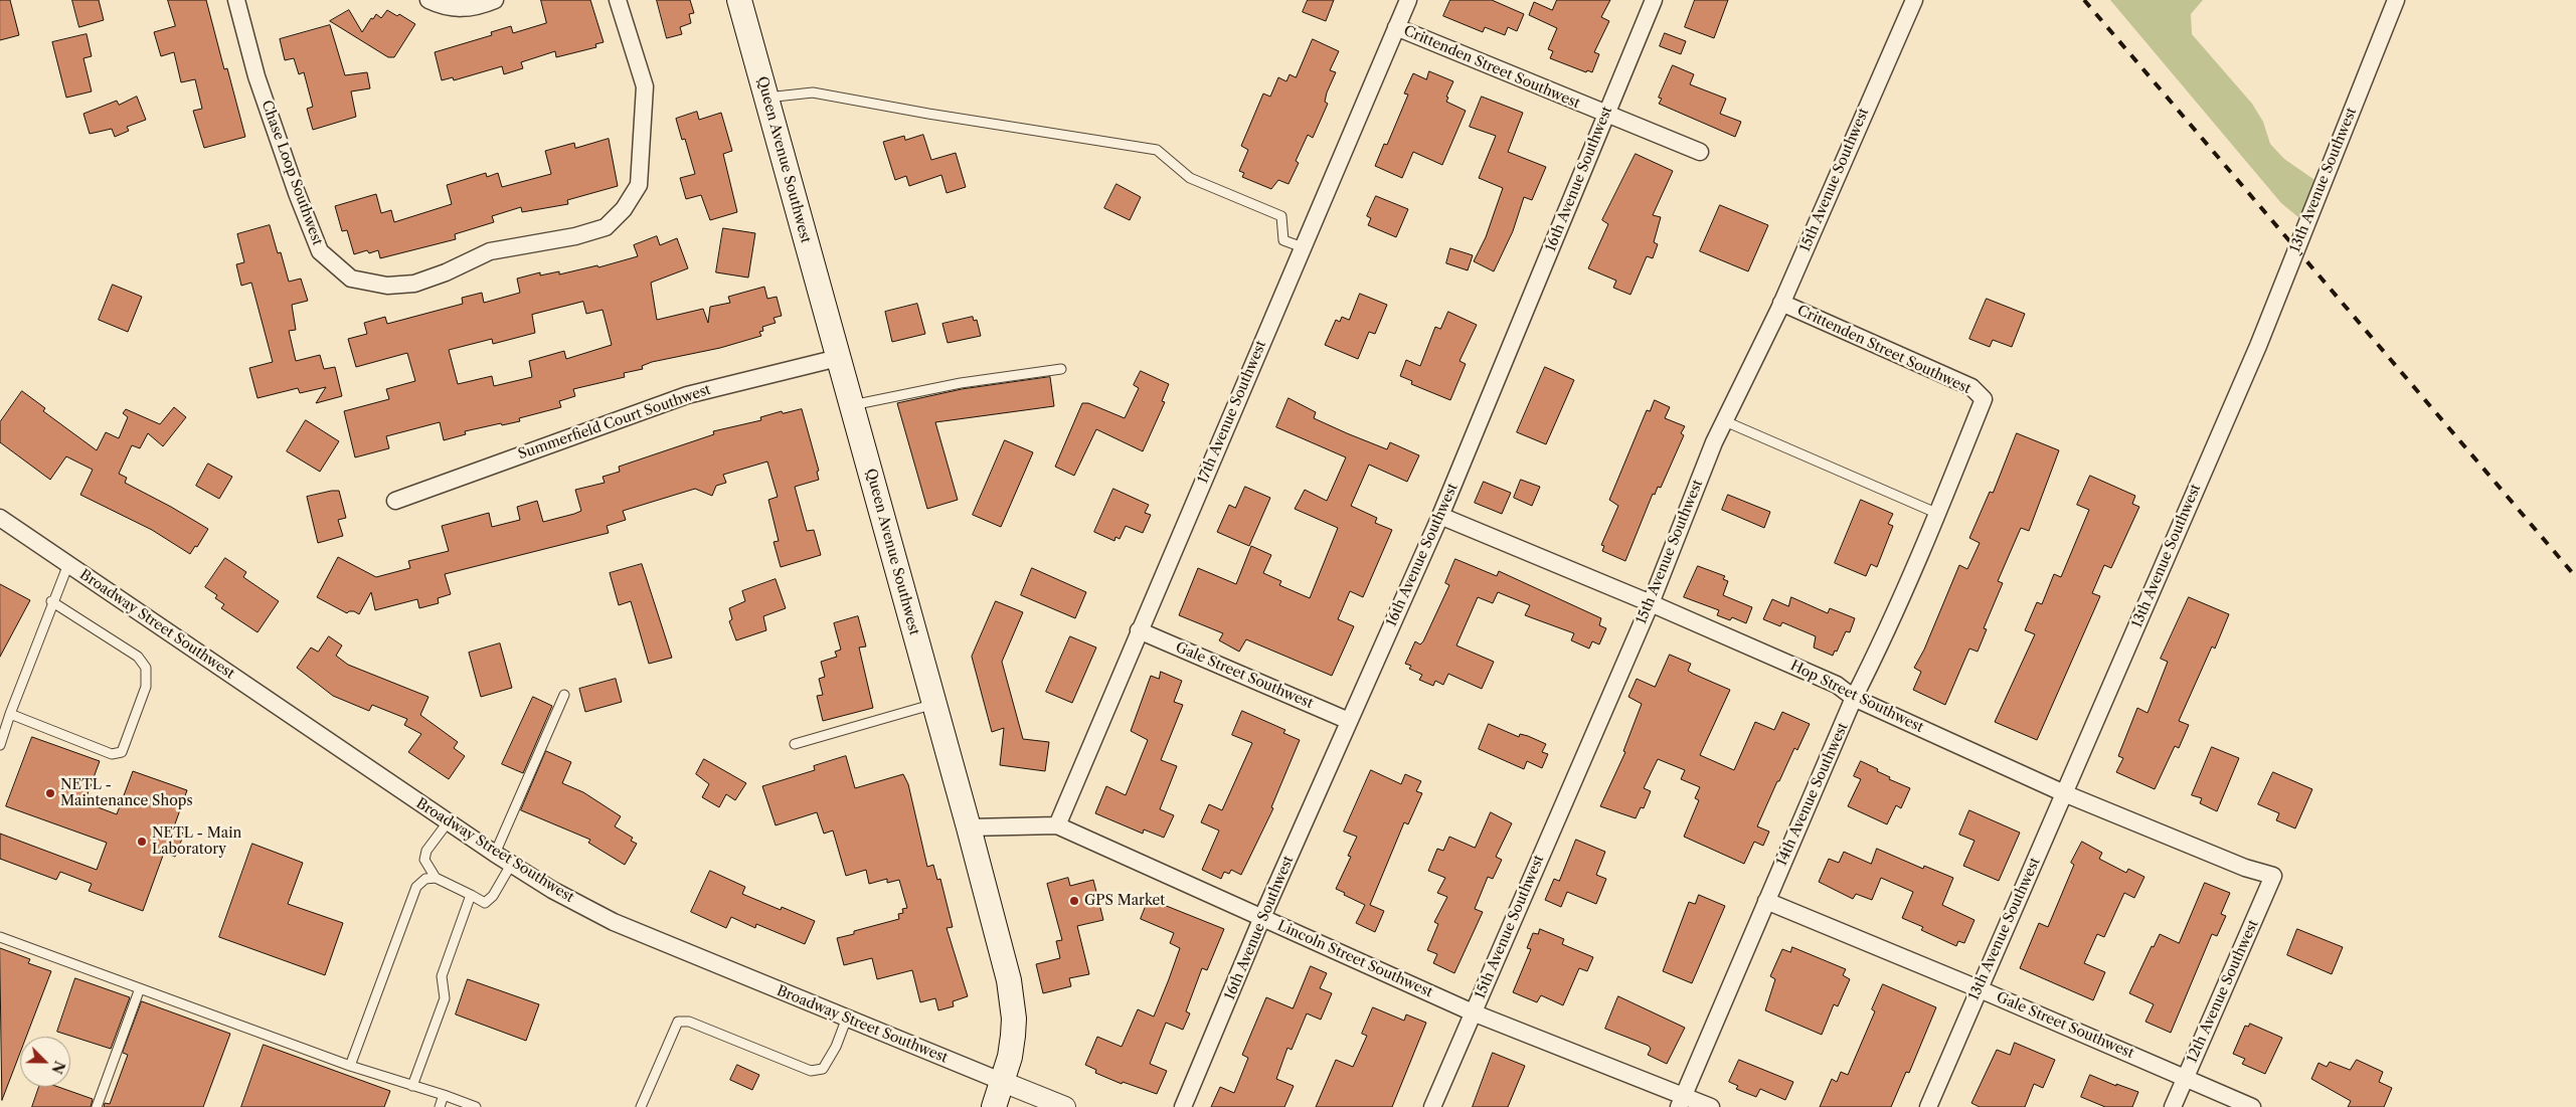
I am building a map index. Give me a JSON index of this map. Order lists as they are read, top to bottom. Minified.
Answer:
{"streets":{"main road":["Queen Avenue Southwest"],"street":["Crittenden Street Southwest","Chase Loop Southwest","16th Avenue Southwest","15th Avenue Southwest","13th Avenue Southwest","17th Avenue Southwest","Summerfield Court Southwest","Broadway Street Southwest","Gale Street Southwest","Hop Street Southwest","14th Avenue Southwest","Lincoln Street Southwest","12th Avenue Southwest"]},"crossings":[["Crittenden Street Southwest","16th Avenue Southwest"],["Crittenden Street Southwest","15th Avenue Southwest"],["Crittenden Street Southwest","17th Avenue Southwest"],["Crittenden Street Southwest","14th Avenue Southwest"],["Queen Avenue Southwest","Summerfield Court Southwest"],["Queen Avenue Southwest","Broadway Street Southwest"],["Queen Avenue Southwest","Lincoln Street Southwest"],["16th Avenue Southwest","Gale Street Southwest"],["16th Avenue Southwest","Hop Street Southwest"],["16th Avenue Southwest","Lincoln Street Southwest"],["15th Avenue Southwest","Hop Street Southwest"],["15th Avenue Southwest","Lincoln Street Southwest"],["13th Avenue Southwest","Gale Street Southwest"],["13th Avenue Southwest","Hop Street Southwest"],["17th Avenue Southwest","Gale Street Southwest"],["17th Avenue Southwest","Lincoln Street Southwest"],["Gale Street Southwest","14th Avenue Southwest"],["Gale Street Southwest","12th Avenue Southwest"],["Hop Street Southwest","14th Avenue Southwest"],["Hop Street Southwest","12th Avenue Southwest"],["14th Avenue Southwest","Lincoln Street Southwest"]],"places":["NETL - Maintenance Shops","NETL - Main Laboratory","GPS Market"],"north":"bottom right"}
